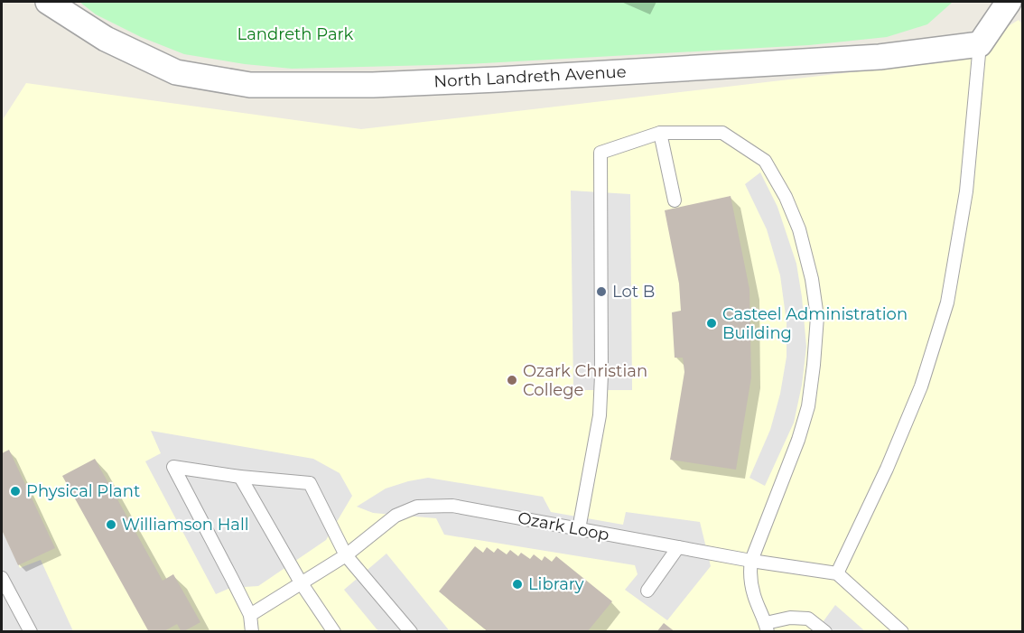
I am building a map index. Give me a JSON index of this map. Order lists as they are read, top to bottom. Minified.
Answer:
{"streets":{"street":["North Landreth Avenue"],"lane":["Ozark Loop"]},"parks":["Landreth Park"],"places":["Lot B","Casteel Administration Building","Ozark Christian College","Physical Plant","Williamson Hall","Library"]}
